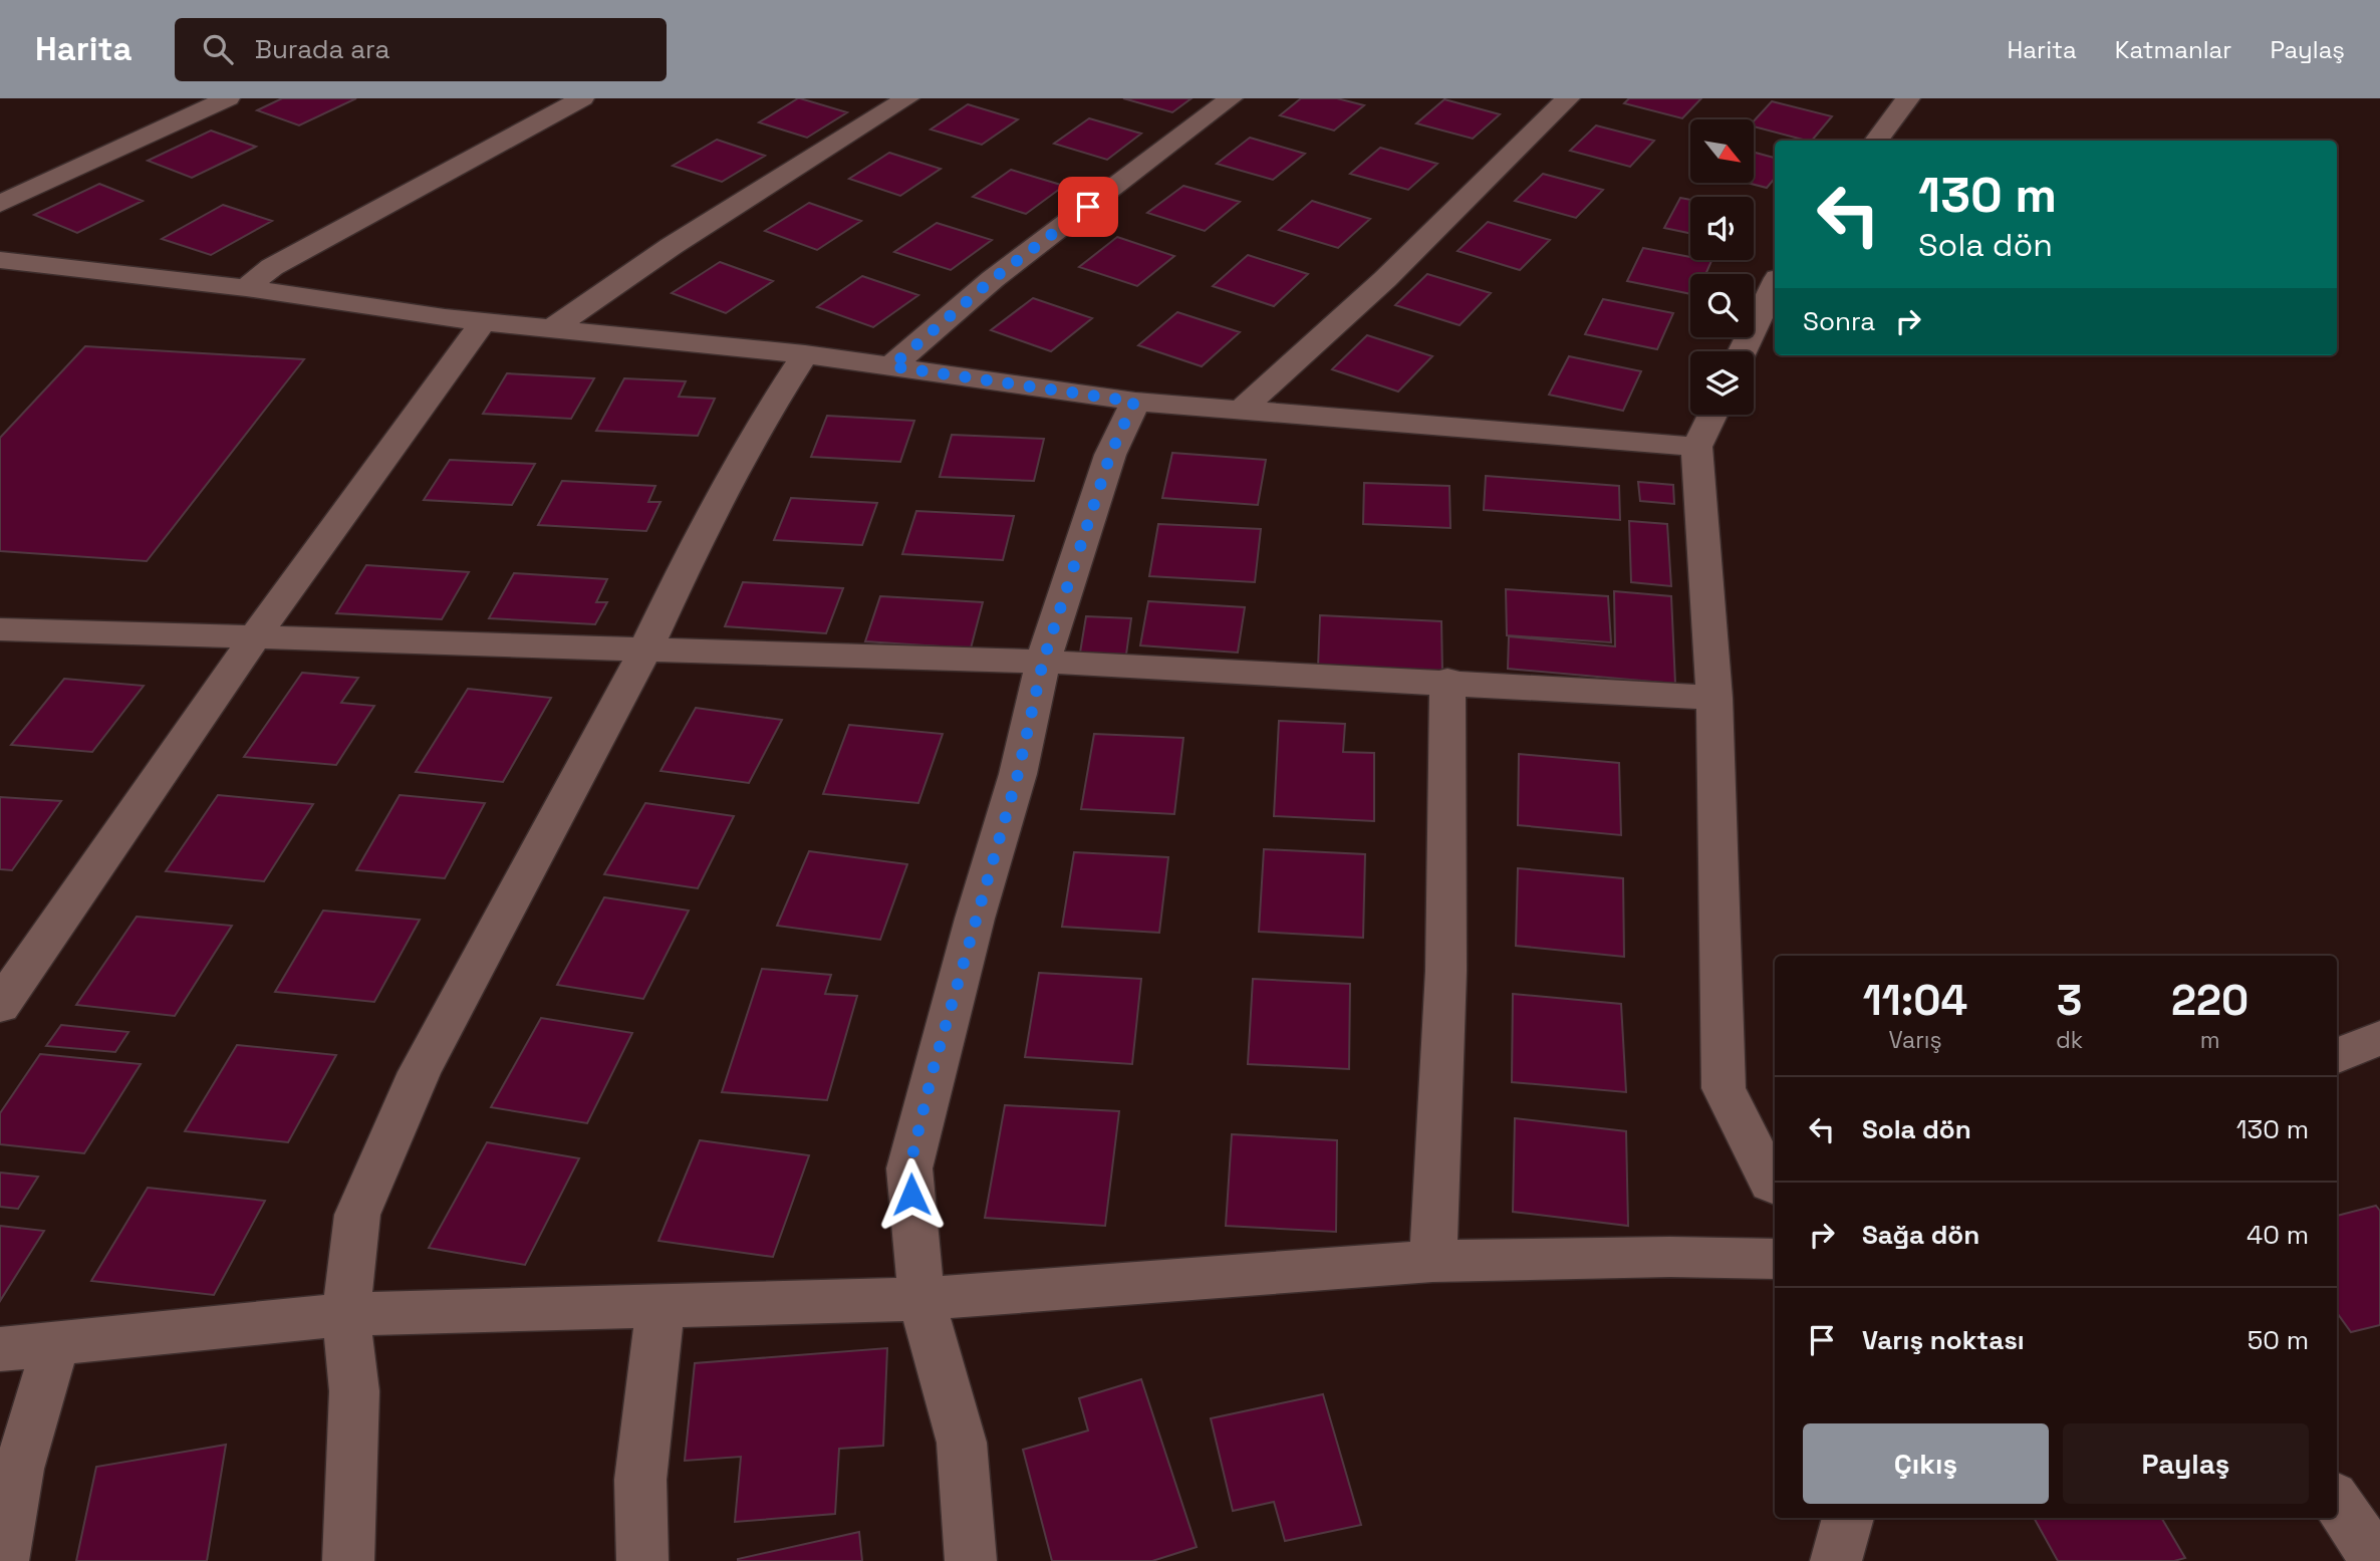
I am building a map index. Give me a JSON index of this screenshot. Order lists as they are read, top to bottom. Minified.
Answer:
{"north":"bottom right","page":{"header":"Harita","search":"Burada ara","nav":["Harita","Katmanlar","Paylaş"],"turn":["130 m","Sola dön"],"then":"Sonra","eta":["11:04","Varış","3","dk","220","m"],"list":[{"name":"Sola dön","value":"130 m"},{"name":"Sağa dön","value":"40 m"},{"name":"Varış noktası","value":"50 m"}],"buttons":["Çıkış","Paylaş"]}}
